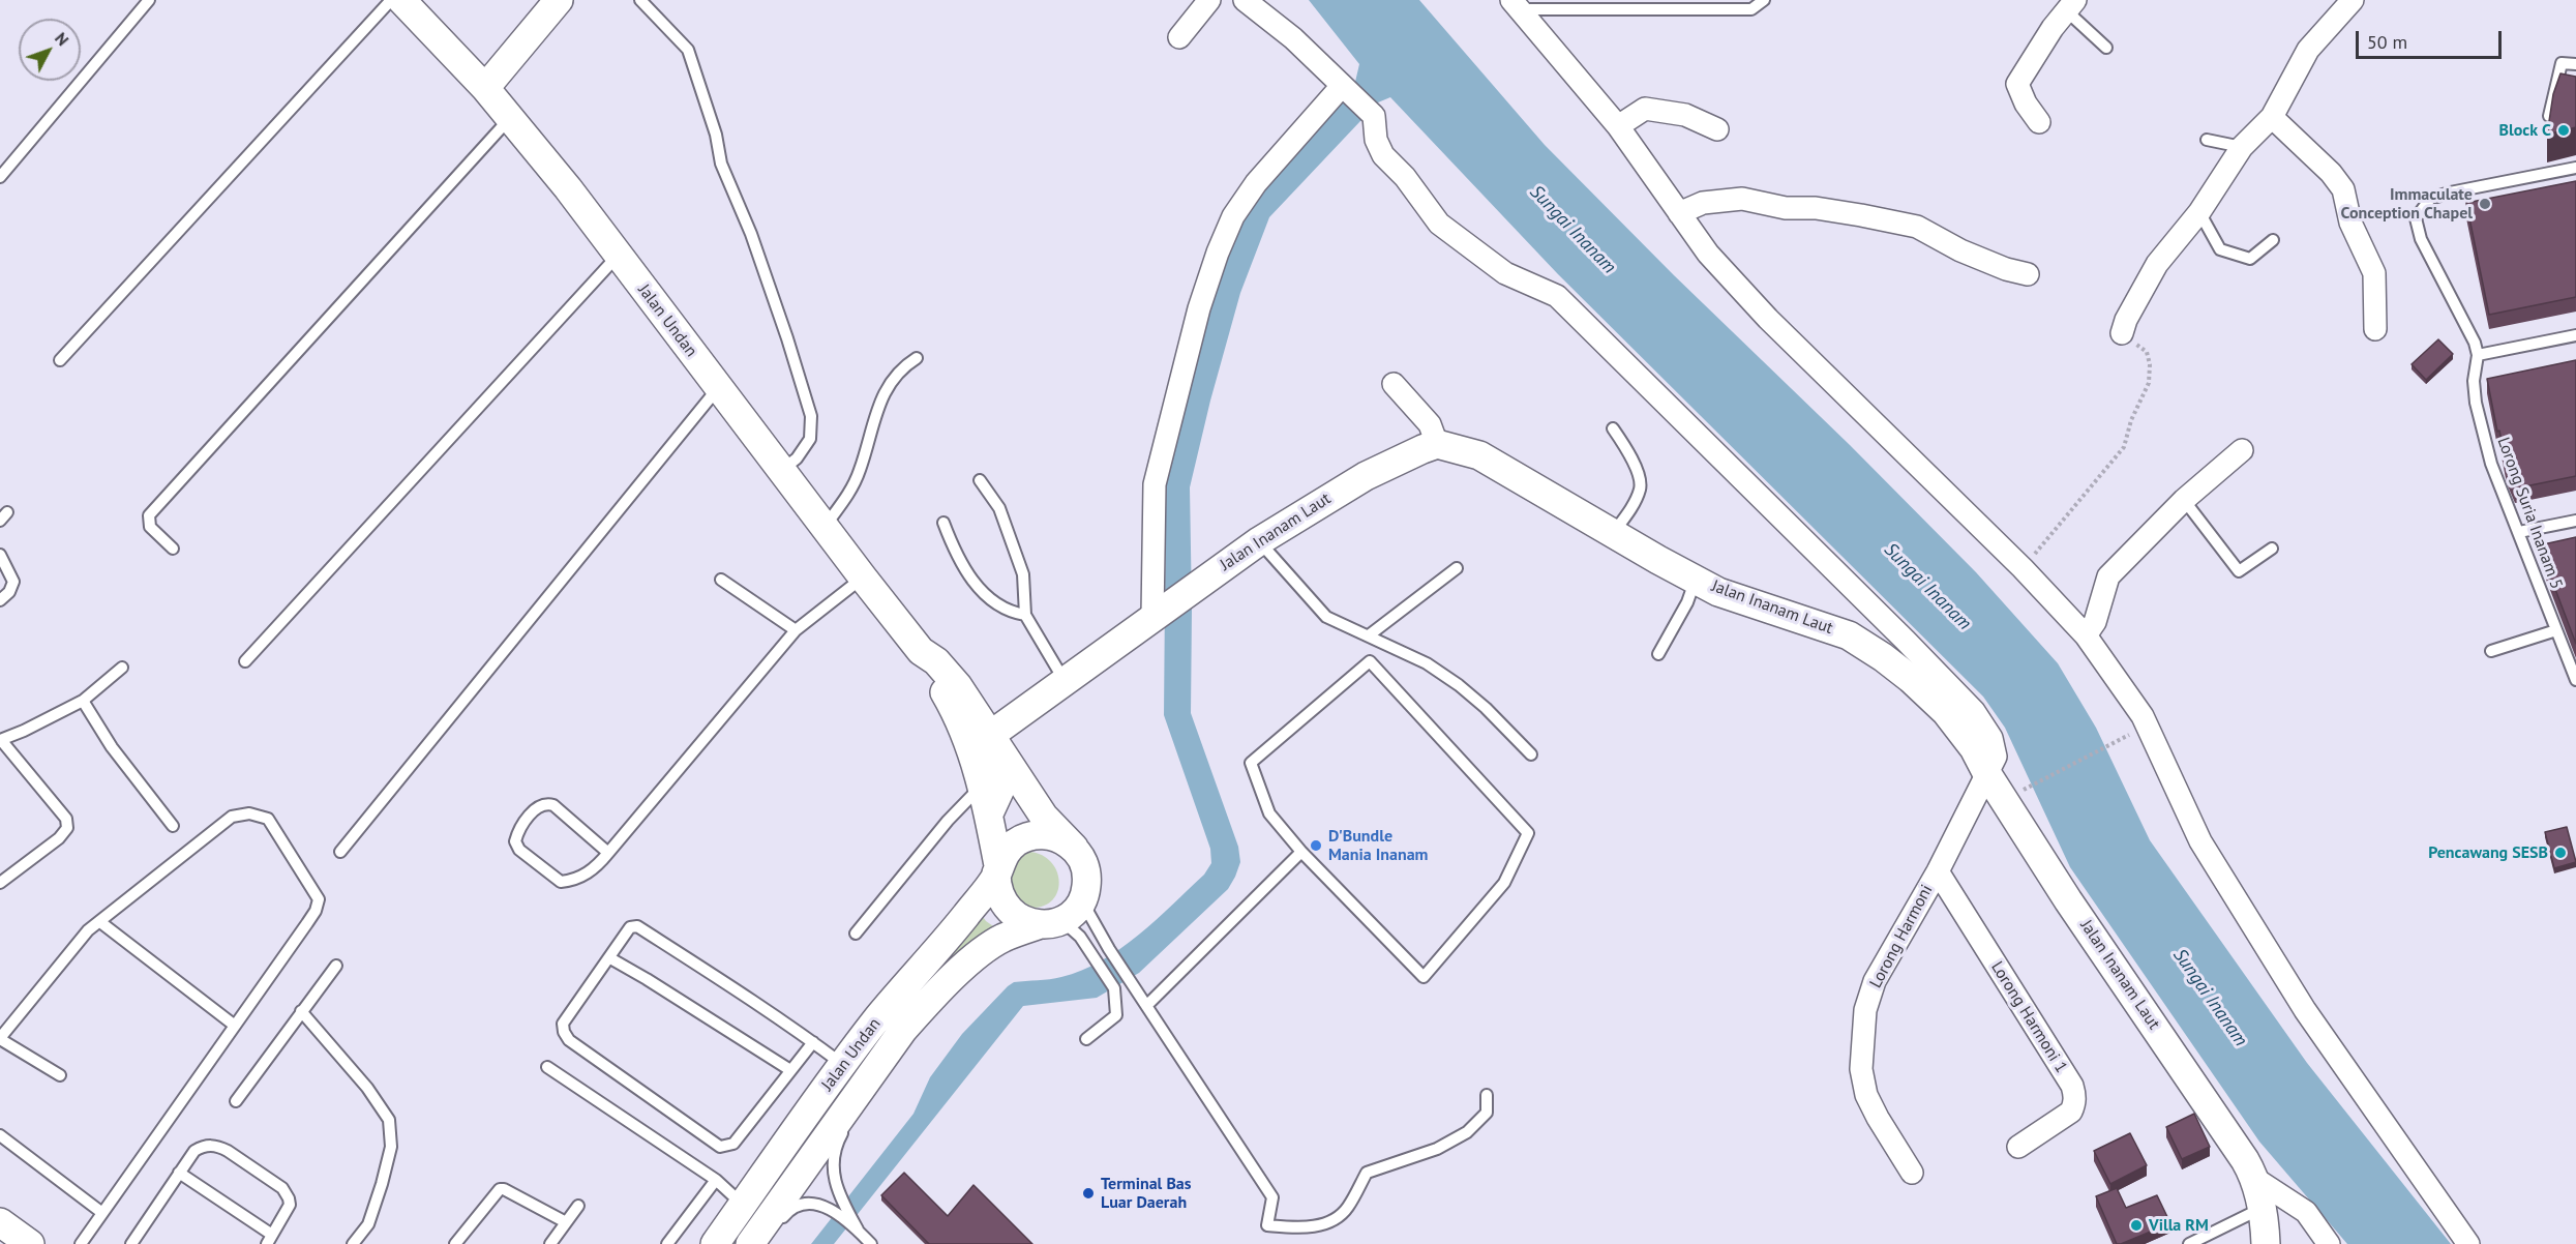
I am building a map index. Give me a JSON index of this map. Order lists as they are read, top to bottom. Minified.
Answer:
{"streets":{"street":["Jalan Undan","Jalan Inanam Laut","Lorong Harmoni","Lorong Harmoni 1"],"lane":["Lorong Suria Inanam 5"]},"crossings":[["Jalan Undan","Jalan Inanam Laut"],["Jalan Inanam Laut","Lorong Harmoni"],["Lorong Harmoni","Lorong Harmoni 1"]],"water":["Sungai Inanam"],"places":["Block C","Immaculate Conception Chapel","D'Bundle Mania Inanam","Pencawang SESB","Terminal Bas Luar Daerah","Villa RM"],"scale_bar":"50 m","north":"top right"}
